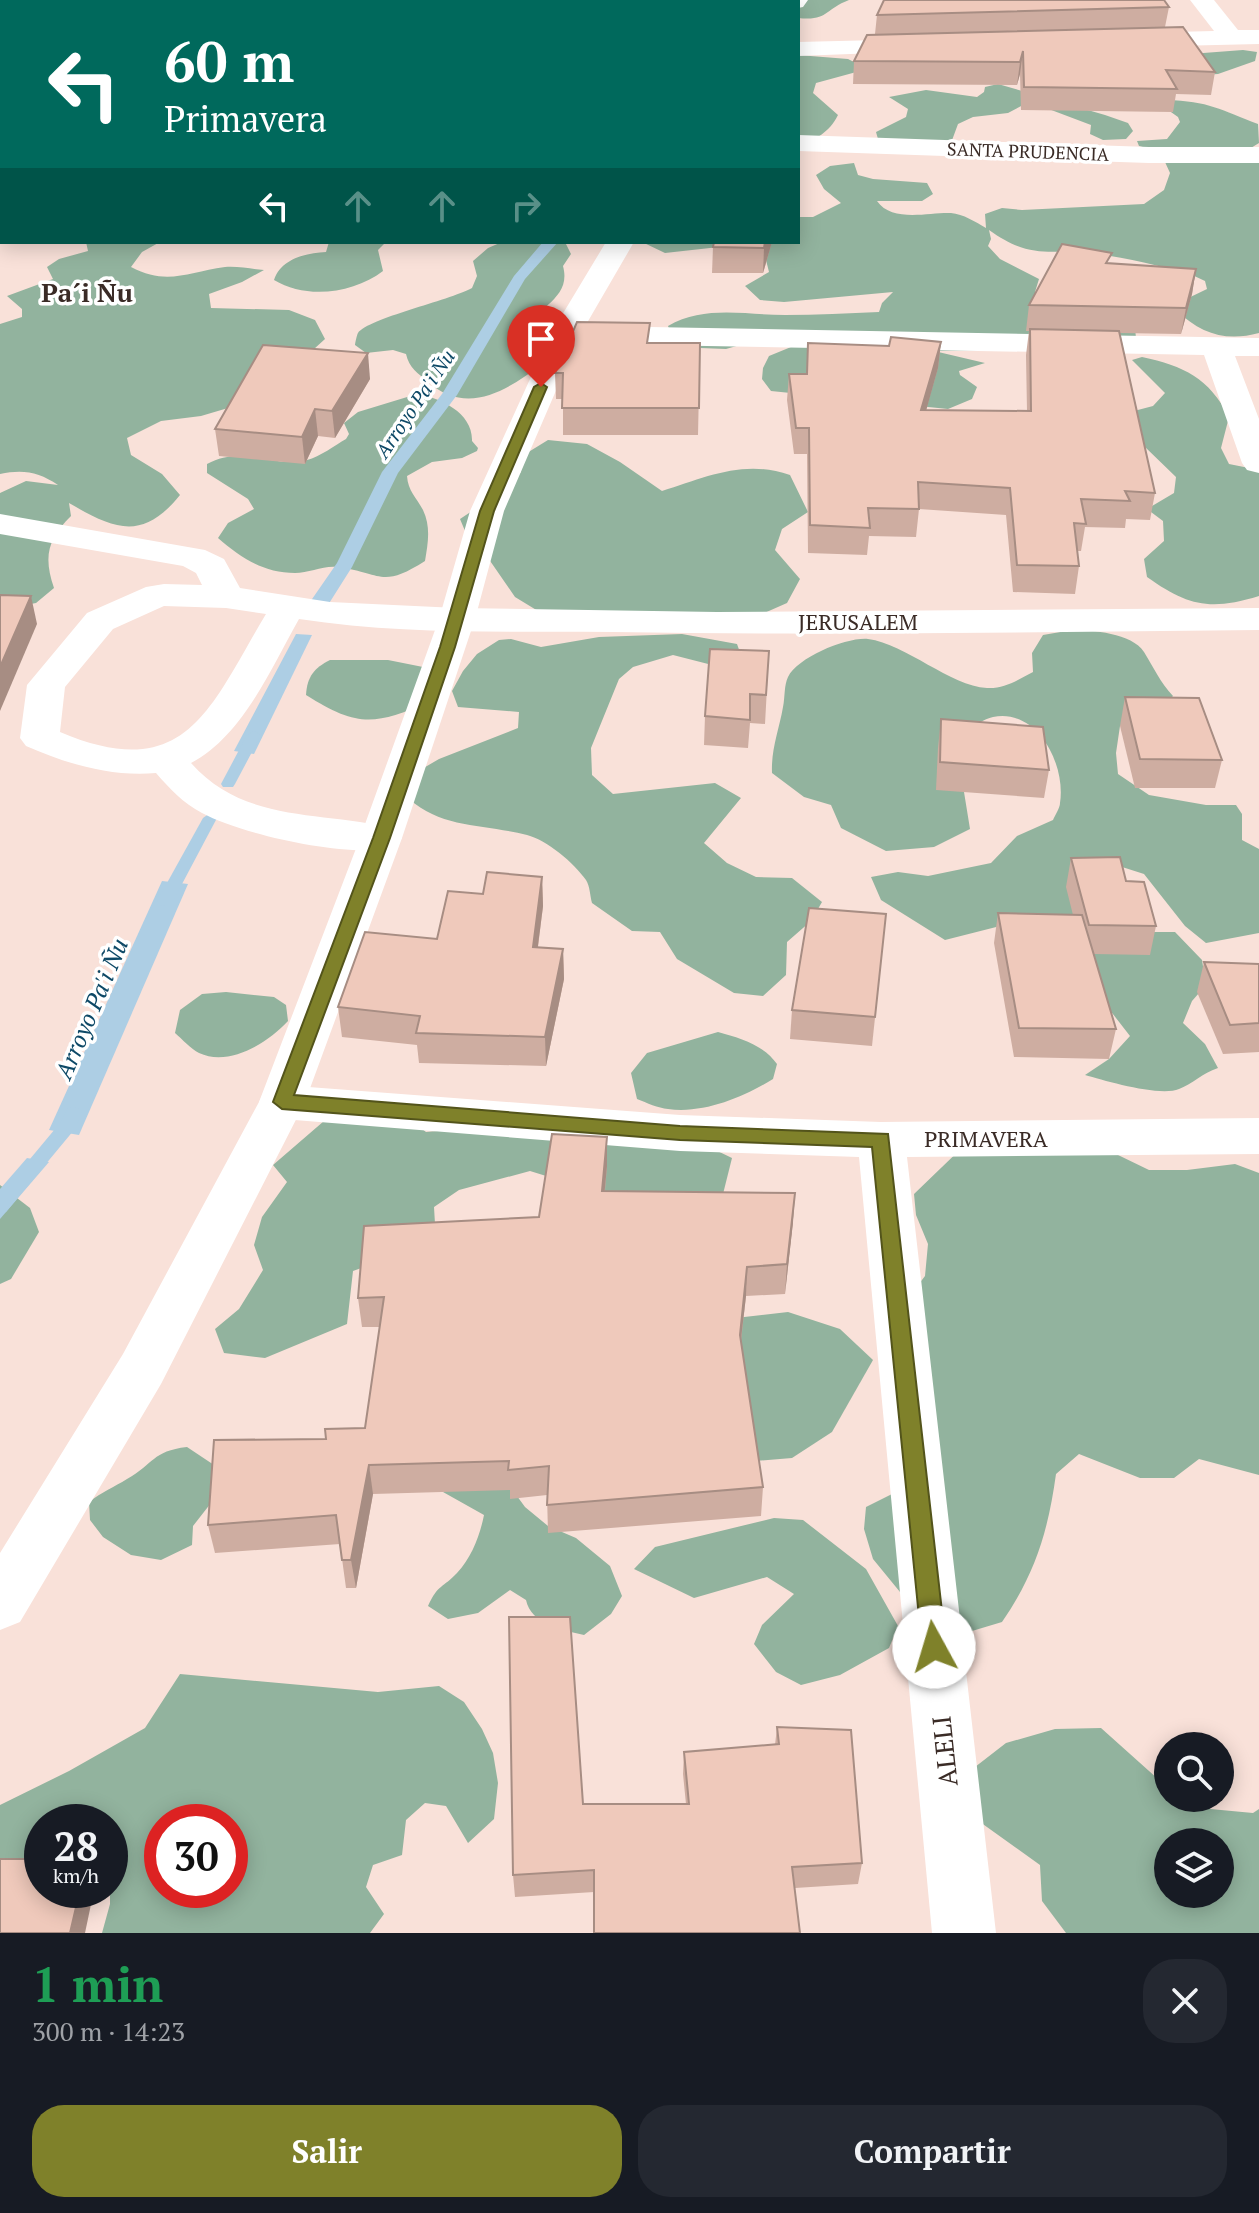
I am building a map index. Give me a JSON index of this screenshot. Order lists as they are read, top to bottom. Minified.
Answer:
{"streets":{"street":["SANTA PRUDENCIA","JERUSALEM","PRIMAVERA","ALELI"]},"crossings":[["PRIMAVERA","ALELI"]],"districts":["Pa´i Ñu"],"water":["Arroyo Pa'i Ñu"],"page":{"turn":["60 m","Primavera"],"speed":"28 km/h","limit":"30","heading":["1 min","300 m · 14:23"],"buttons":["Salir","Compartir"]}}
